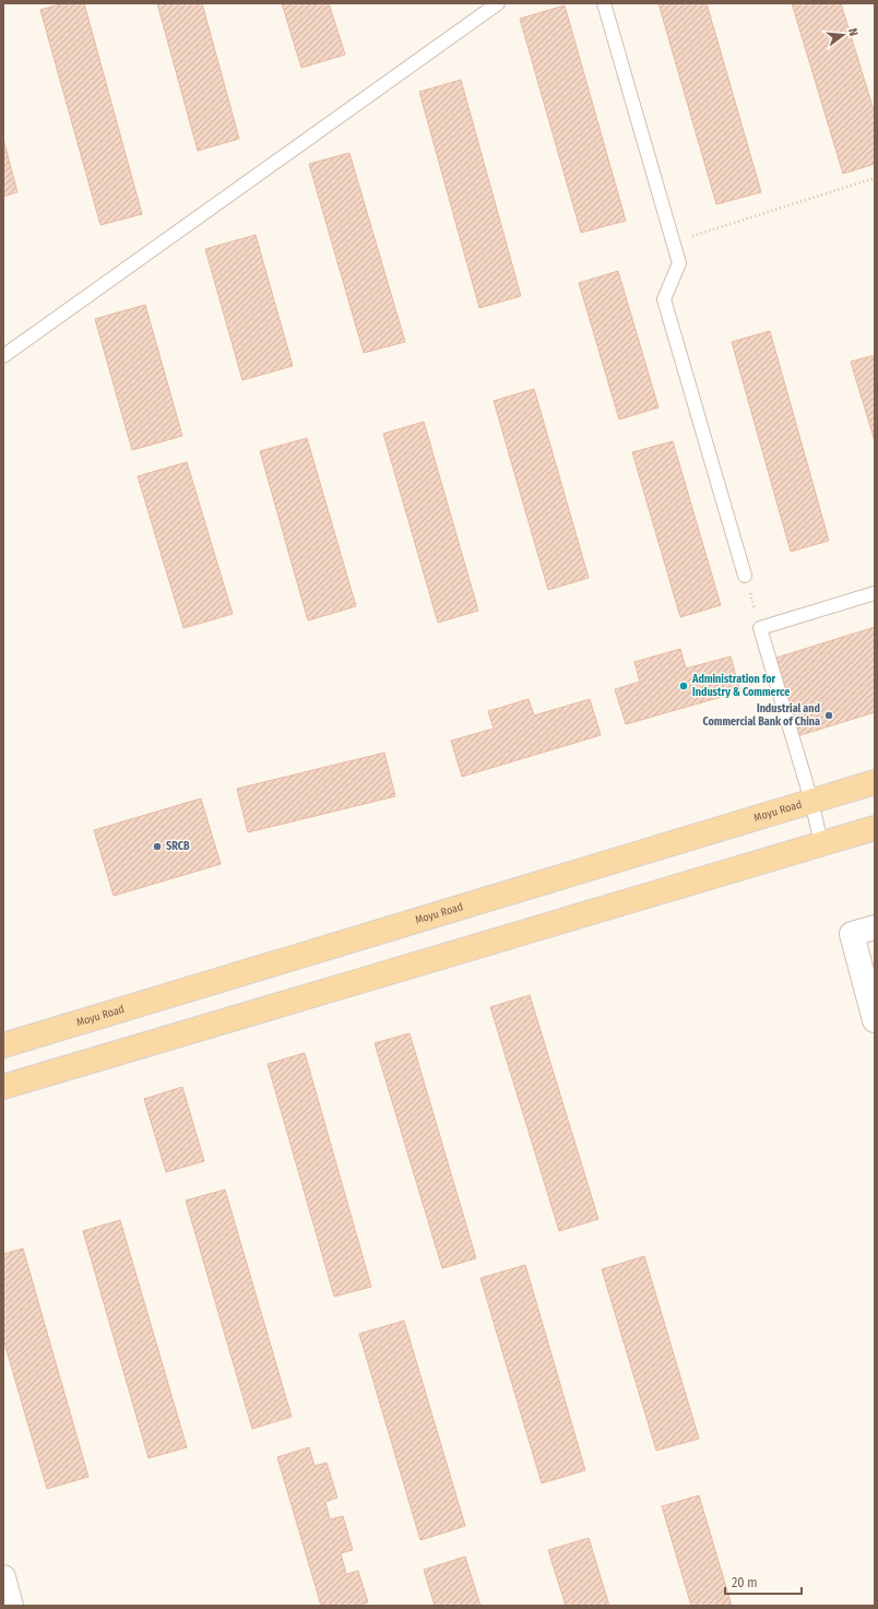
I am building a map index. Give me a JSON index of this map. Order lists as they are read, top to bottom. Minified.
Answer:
{"streets":{"main road":["Moyu Road"]},"places":["Administration for Industry & Commerce","Industrial and Commercial Bank of China","SRCB"],"scale_bar":"20 m","north":"right"}
